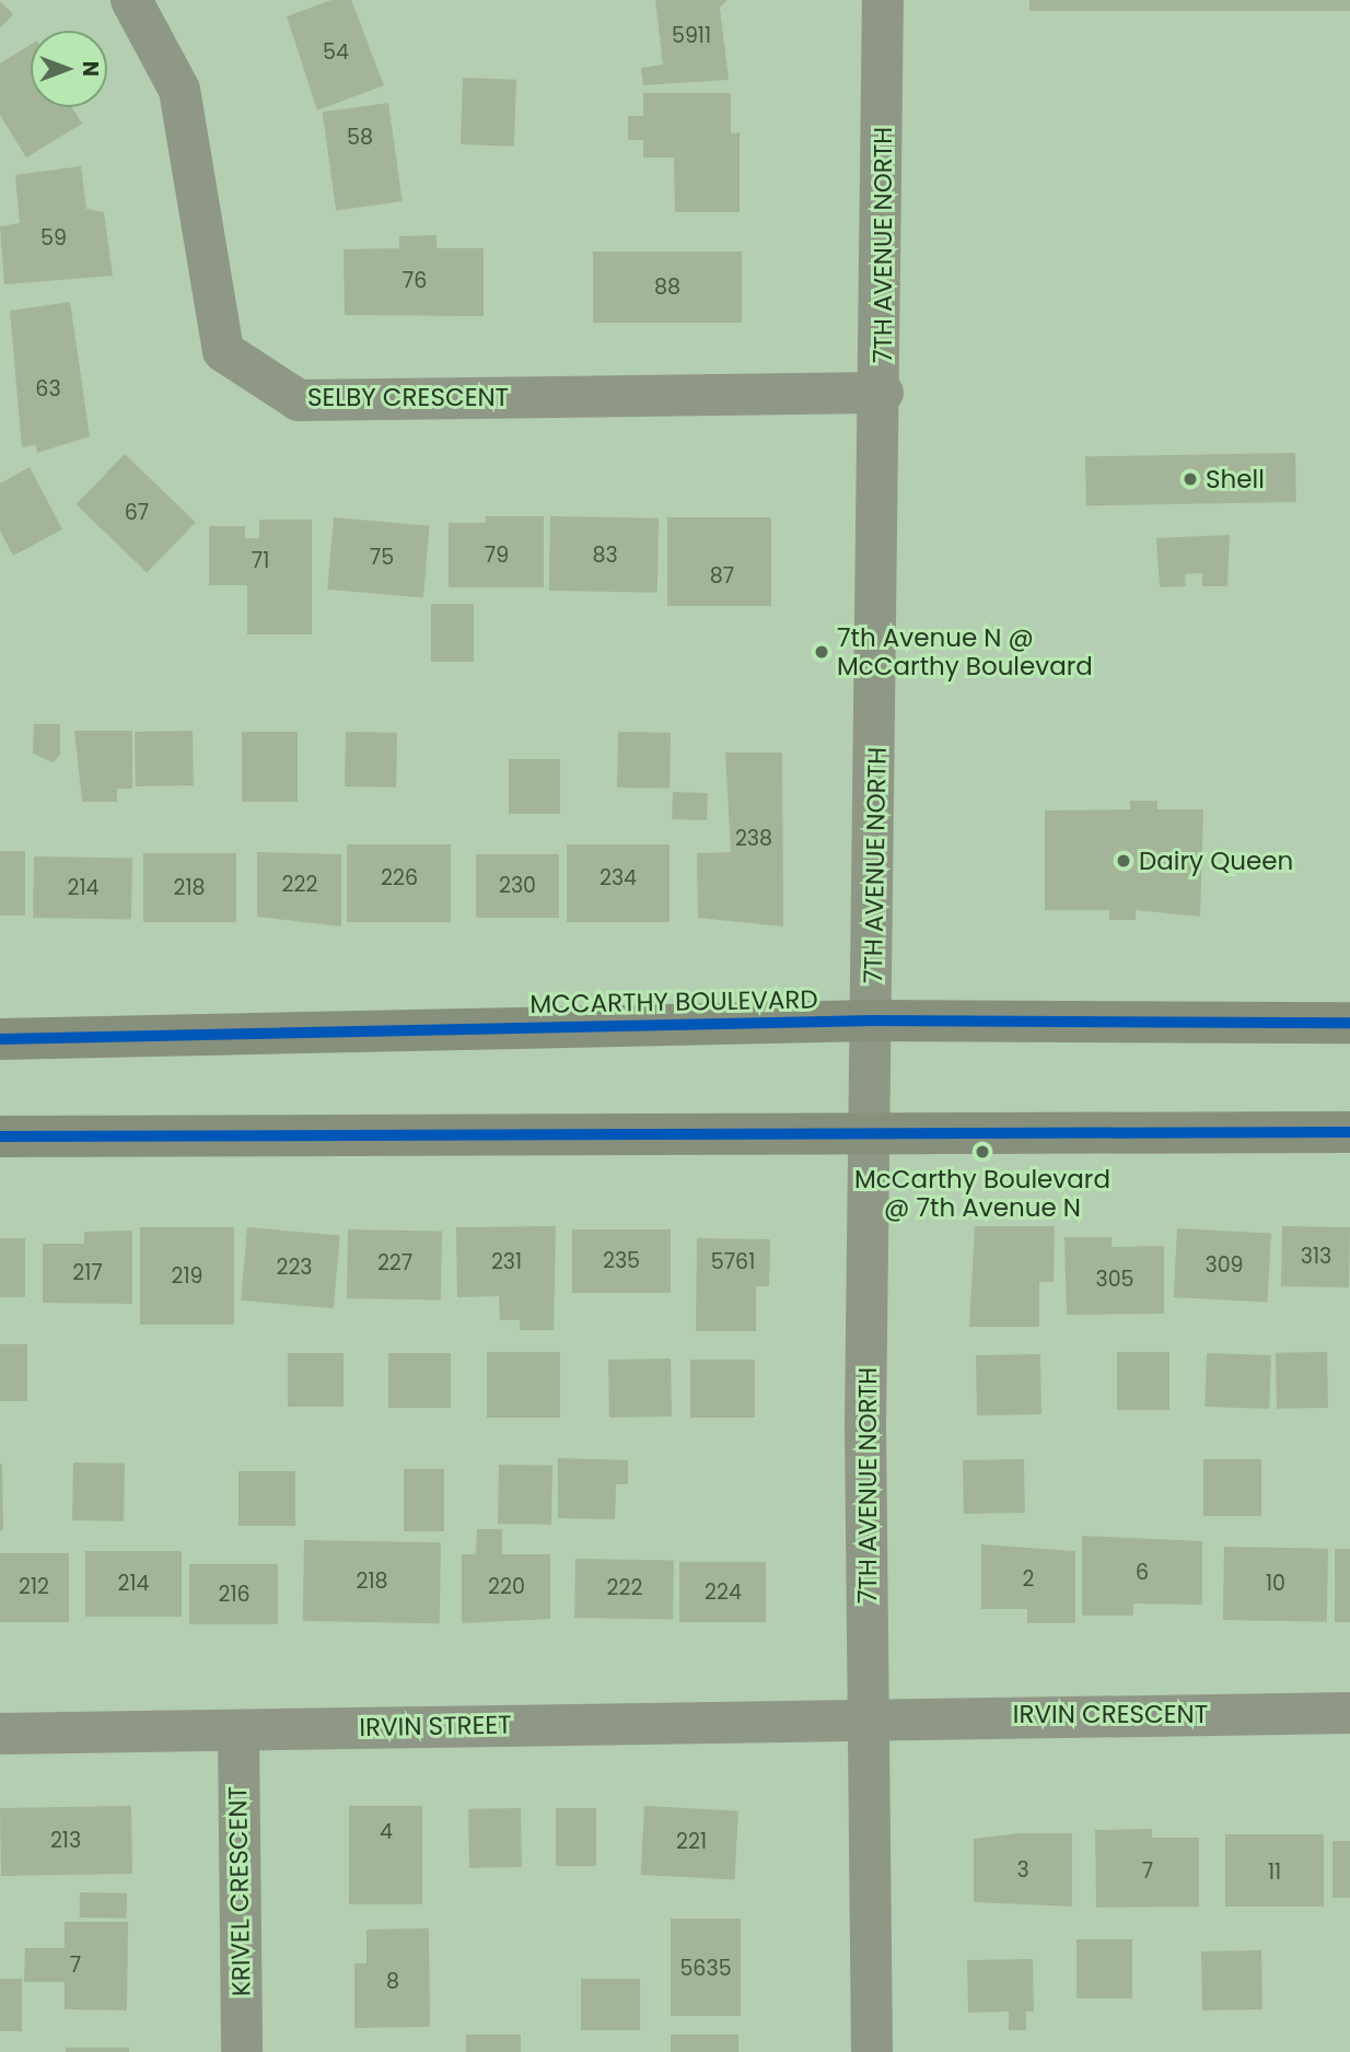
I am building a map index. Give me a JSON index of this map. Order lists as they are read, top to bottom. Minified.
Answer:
{"streets":{"main road":["MCCARTHY BOULEVARD"],"street":["7TH AVENUE NORTH","SELBY CRESCENT","IRVIN CRESCENT","IRVIN STREET","KRIVEL CRESCENT"]},"crossings":[["7TH AVENUE NORTH","SELBY CRESCENT"],["7TH AVENUE NORTH","MCCARTHY BOULEVARD"],["7TH AVENUE NORTH","IRVIN CRESCENT"],["7TH AVENUE NORTH","IRVIN STREET"],["IRVIN CRESCENT","IRVIN STREET"],["IRVIN STREET","KRIVEL CRESCENT"]],"places":["Shell","7th Avenue N @ McCarthy Boulevard","Dairy Queen","McCarthy Boulevard @ 7th Avenue N"],"house_numbers":["5911","54","58","59","76","88","63","67","79","83","75","71","87","238","226","234","222","230","214","218","313","235","231","5761","227","309","223","217","219","305","6","2","218","214","10","212","220","222","224","216","4","213","221","3","7","11","7","5635","8"],"north":"right"}
